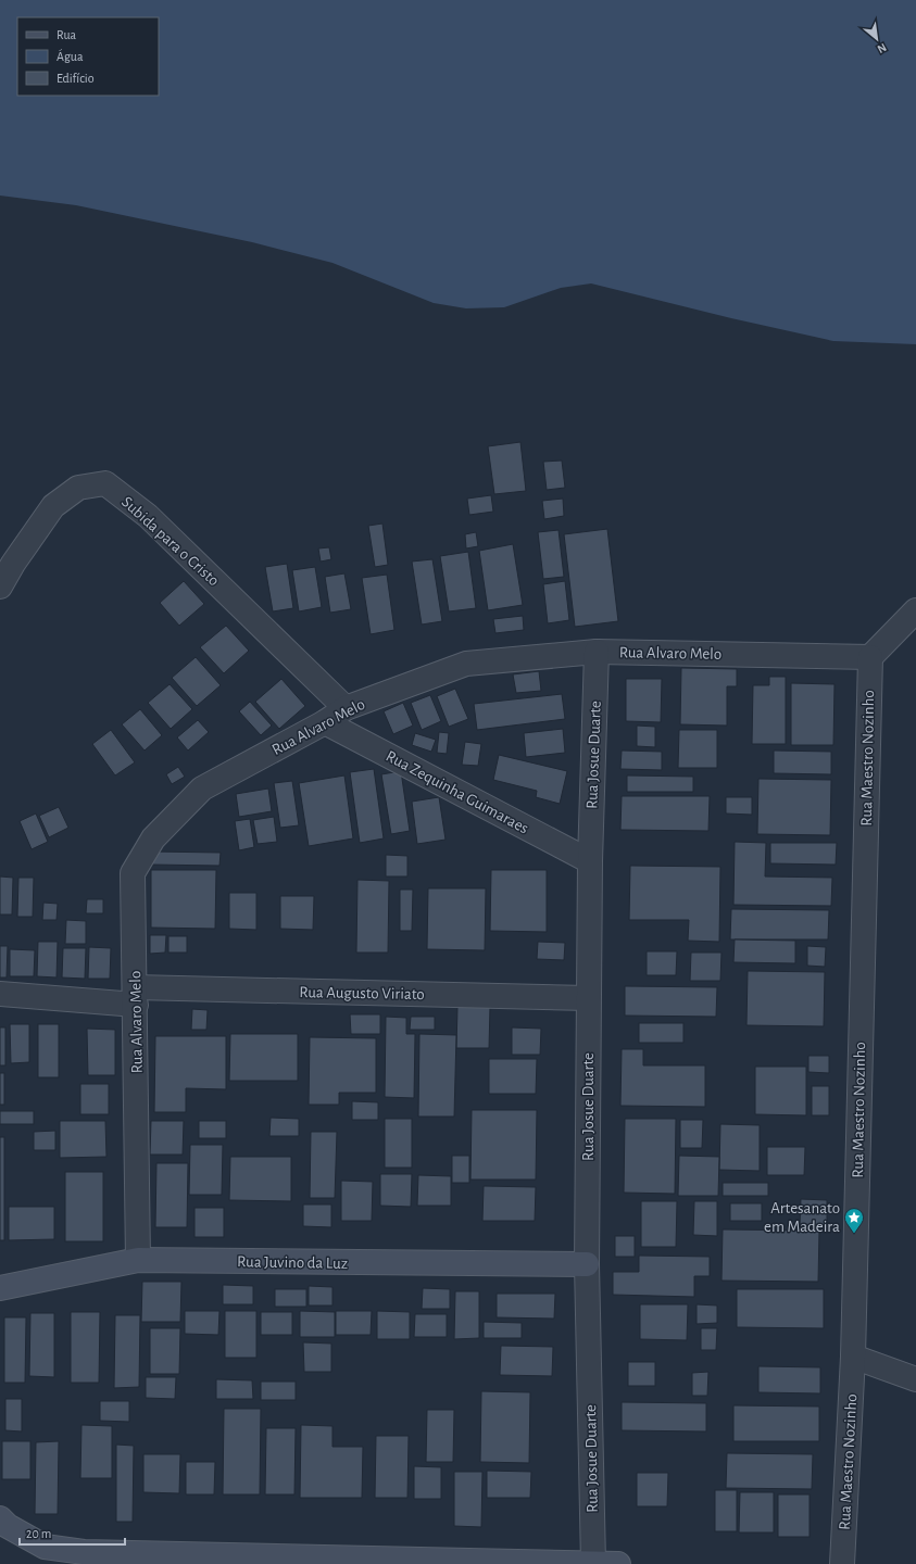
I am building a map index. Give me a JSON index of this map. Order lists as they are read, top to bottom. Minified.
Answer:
{"streets":{"street":["Subida para o Cristo","Rua Alvaro Melo","Rua Josue Duarte","Rua Maestro Nozinho","Rua Zequinha Guimaraes","Rua Augusto Viriato","Rua Juvino da Luz"]},"crossings":[["Subida para o Cristo","Rua Alvaro Melo"],["Rua Alvaro Melo","Rua Josue Duarte"],["Rua Alvaro Melo","Rua Maestro Nozinho"],["Rua Alvaro Melo","Rua Zequinha Guimaraes"],["Rua Alvaro Melo","Rua Augusto Viriato"],["Rua Alvaro Melo","Rua Juvino da Luz"],["Rua Josue Duarte","Rua Zequinha Guimaraes"],["Rua Josue Duarte","Rua Augusto Viriato"],["Rua Josue Duarte","Rua Juvino da Luz"]],"places":{"place":["Artesanato em Madeira"]},"legend":["Rua","Água","Edifício"],"scale_bar":"20 m","north":"bottom right"}
